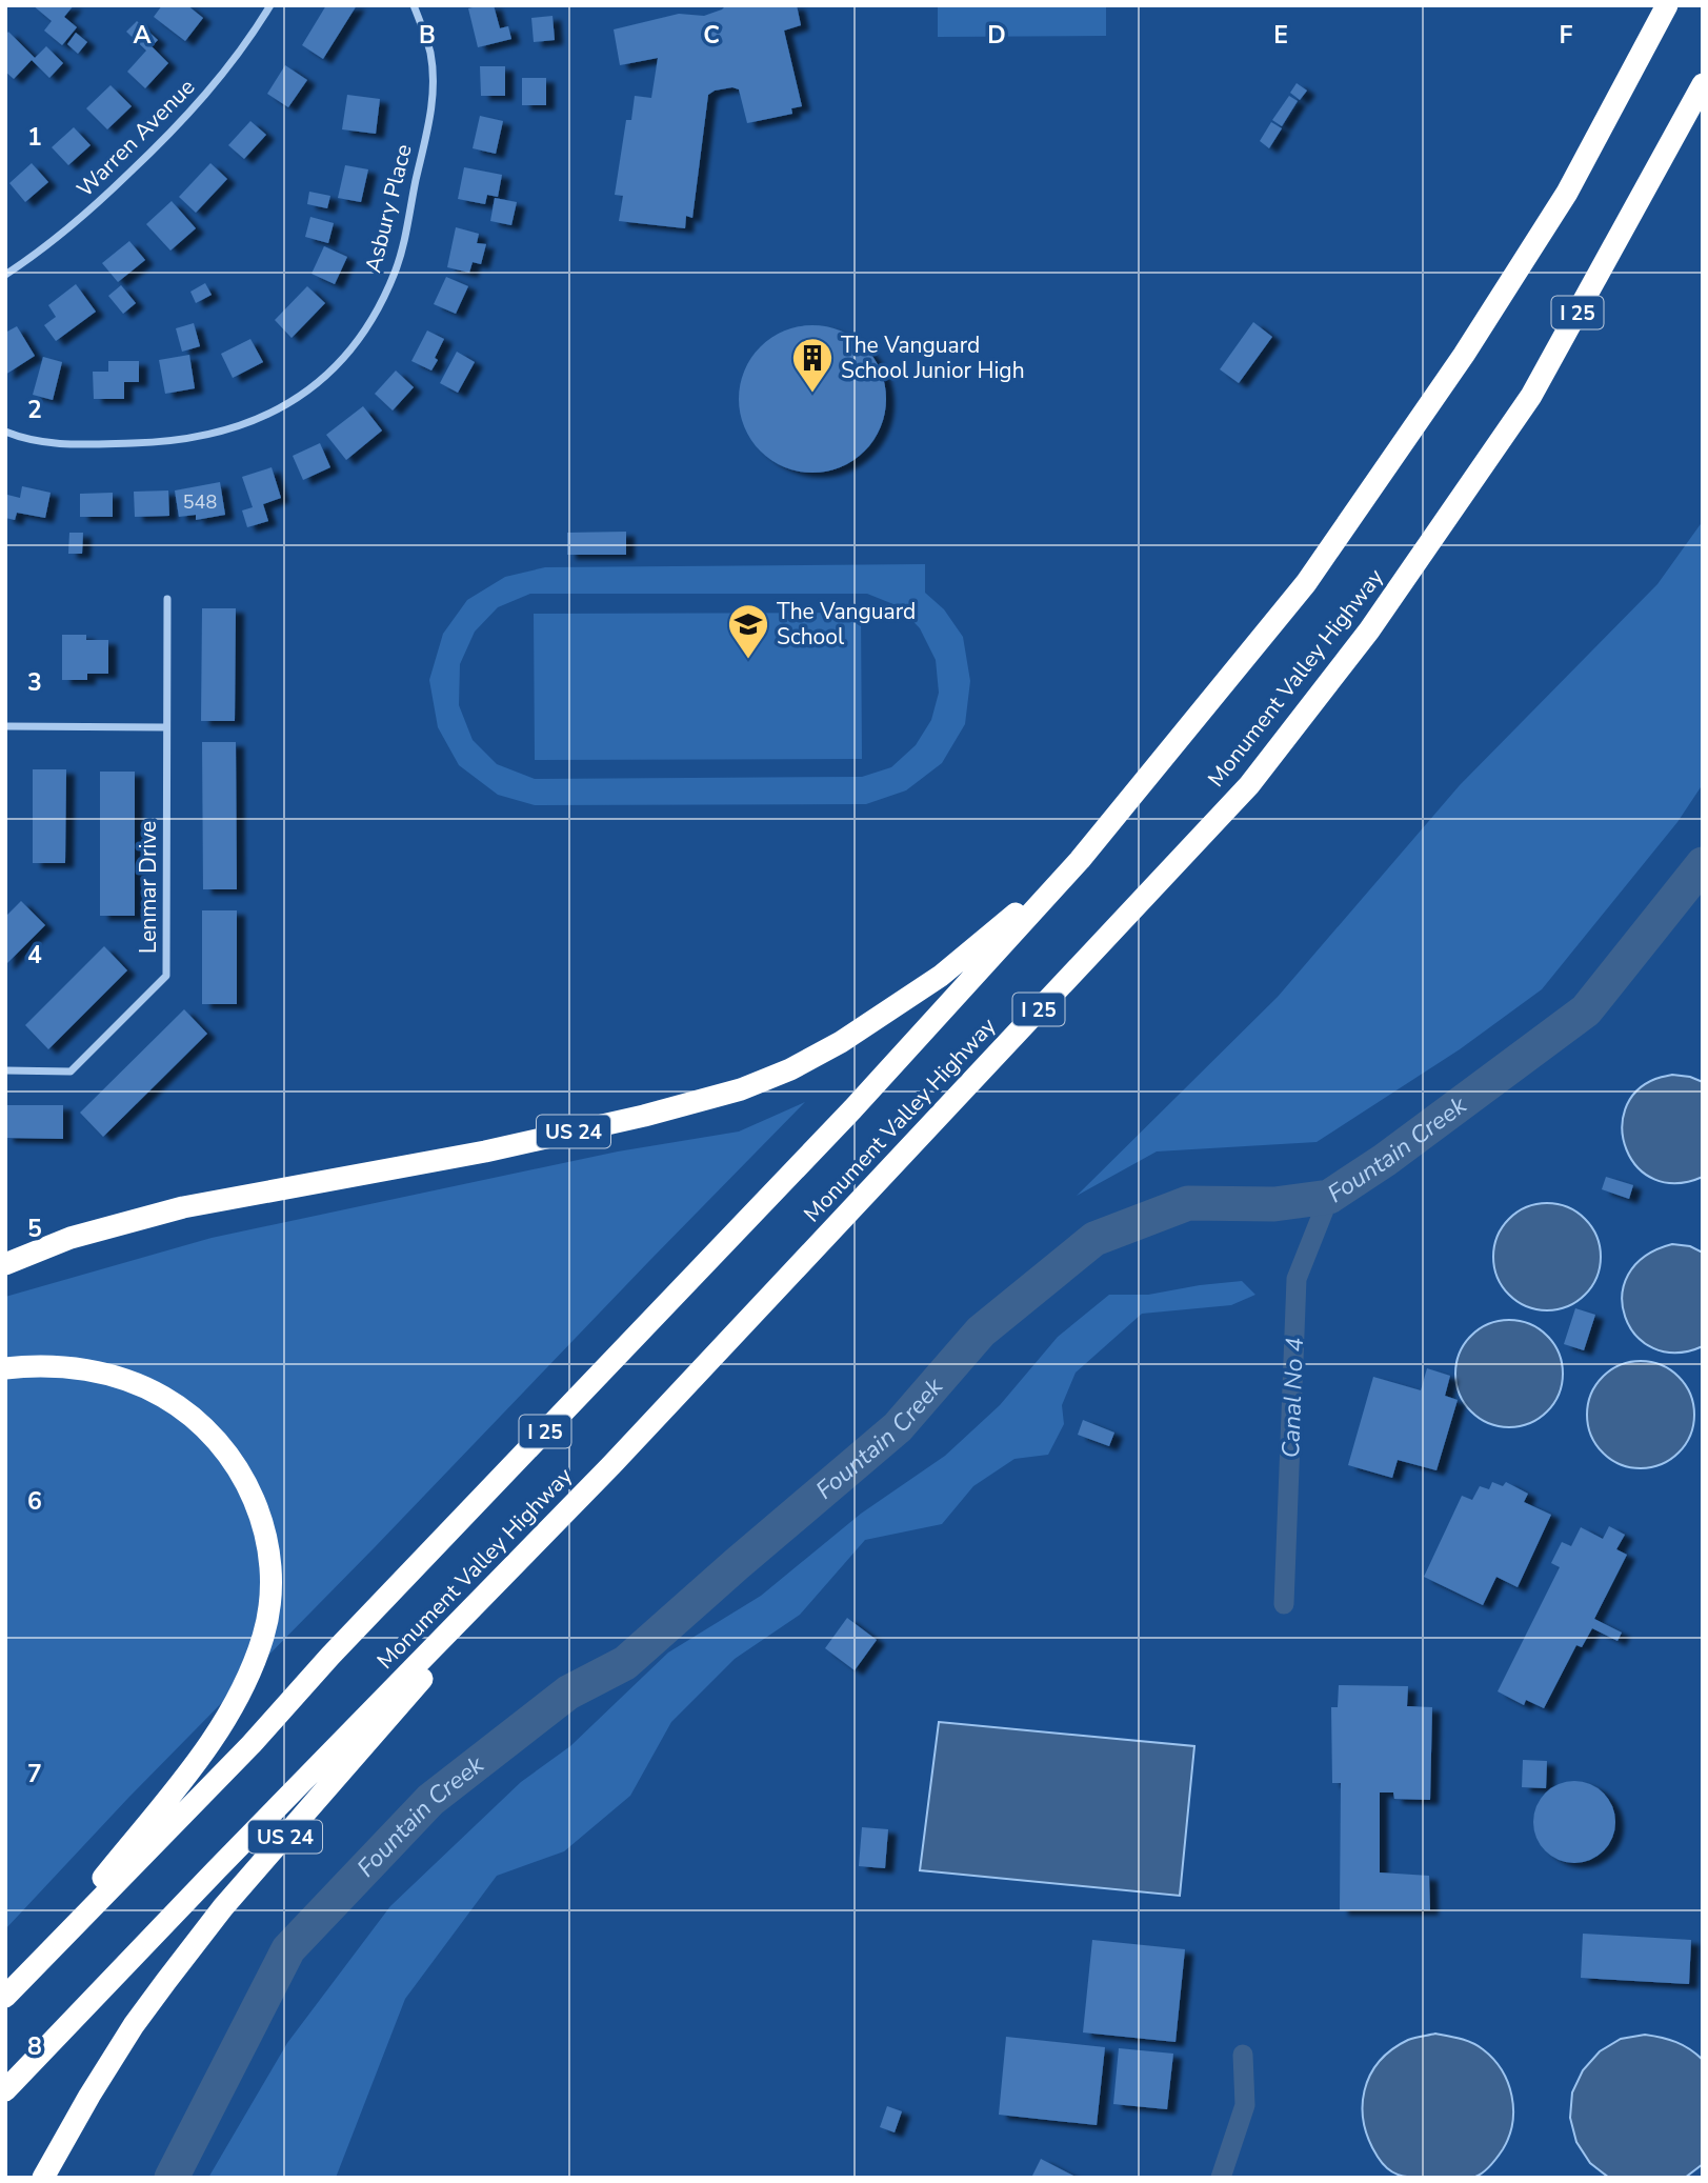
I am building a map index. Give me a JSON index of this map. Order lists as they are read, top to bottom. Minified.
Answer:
{"streets":{"highway":["I 25","Monument Valley Highway","US 24"],"street":["Warren Avenue","Asbury Place","Lenmar Drive"]},"crossings":[["Monument Valley Highway","US 24"]],"water":["Fountain Creek","Canal No 4"],"places":{"building":["The Vanguard School Junior High"],"school or university":["The Vanguard School"]},"house_numbers":["548"],"grid":{"columns":["A","B","C","D","E","F"],"rows":["1","2","3","4","5","6","7","8"]}}
